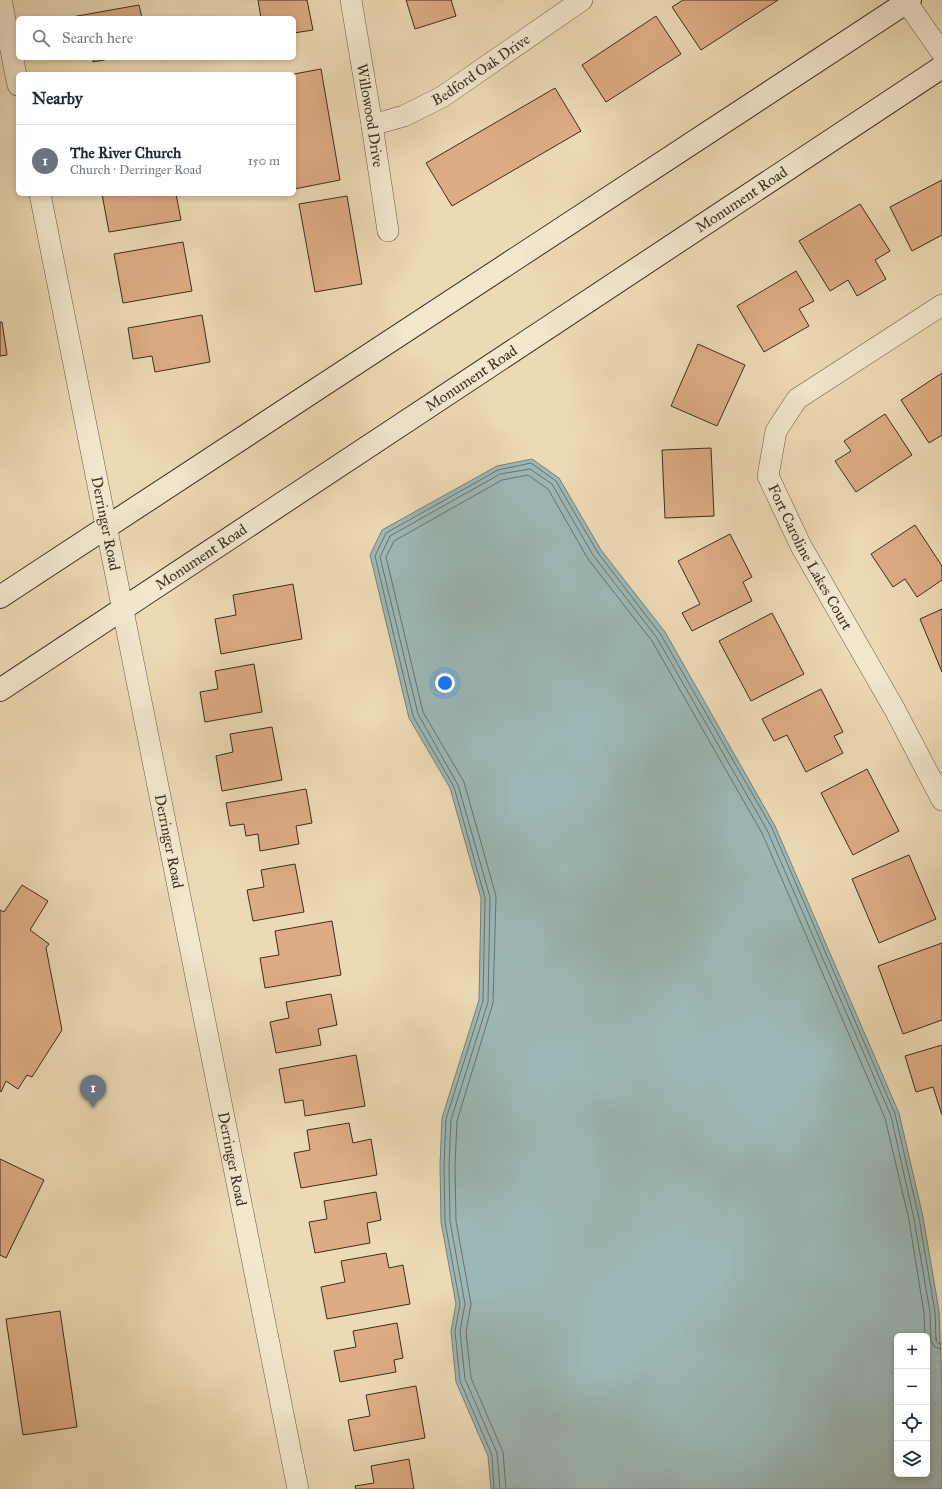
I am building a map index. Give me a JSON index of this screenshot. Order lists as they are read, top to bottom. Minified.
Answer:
{"streets":{"main road":["Monument Road"],"street":["Bedford Oak Drive","Willowood Drive","Derringer Road","Fort Caroline Lakes Court"]},"crossings":[["Bedford Oak Drive","Willowood Drive"],["Monument Road","Derringer Road"]],"page":{"search":"Search here","heading":"Nearby","list":[{"mark":"1","name":"The River Church","note":"Church · Derringer Road","value":"150 m"}],"pins":"1","map_buttons":["+","−"]}}
